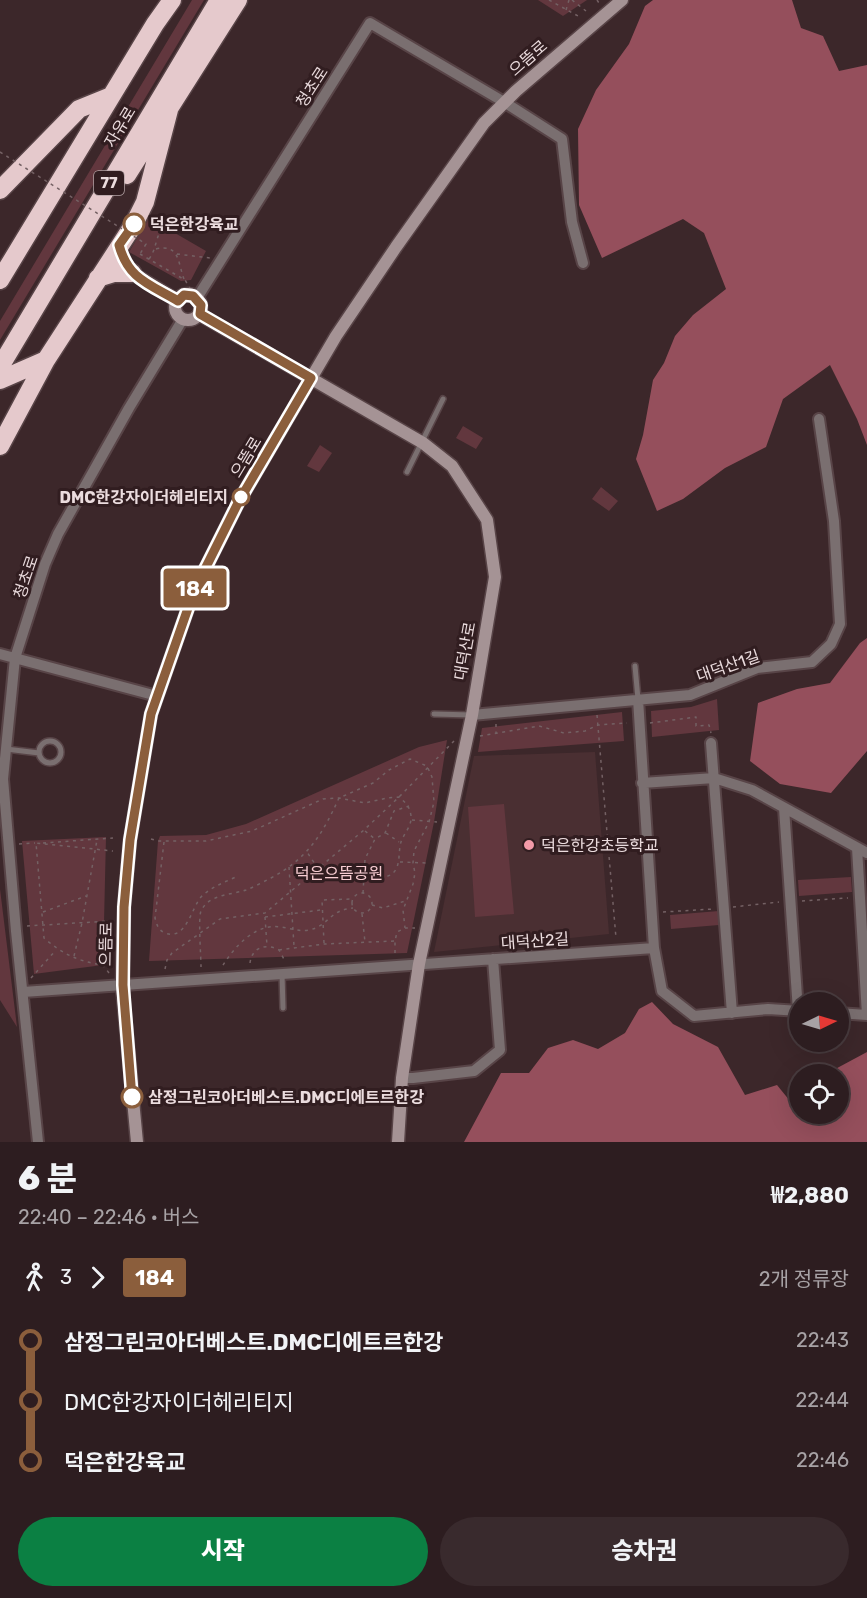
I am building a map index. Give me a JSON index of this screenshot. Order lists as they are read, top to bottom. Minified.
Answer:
{"streets":{"highway":["자유로","77"],"street":["으뜸로","청초로","대덕산로","대덕산1길","대덕산2길"]},"crossings":[["으뜸로","청초로"],["으뜸로","대덕산로"],["으뜸로","대덕산2길"],["청초로","대덕산로"],["대덕산로","대덕산1길"],["대덕산로","대덕산2길"]],"parks":["덕은으뜸공원"],"places":["덕은한강육교","DMC한강자이더헤리티지","덕은한강초등학교","삼정그린코아더베스트.DMC디에트르한강"],"lines":["bus line 184"],"north":"right","page":{"on_map":"184","heading":["6 분","22:40 – 22:46 · 버스","₩2,880"],"legs":["3","184","2개 정류장"],"list":[{"name":"삼정그린코아더베스트.DMC디에트르한강","value":"22:43"},{"name":"DMC한강자이더헤리티지","value":"22:44"},{"name":"덕은한강육교","value":"22:46"}],"buttons":["시작","승차권"]}}
